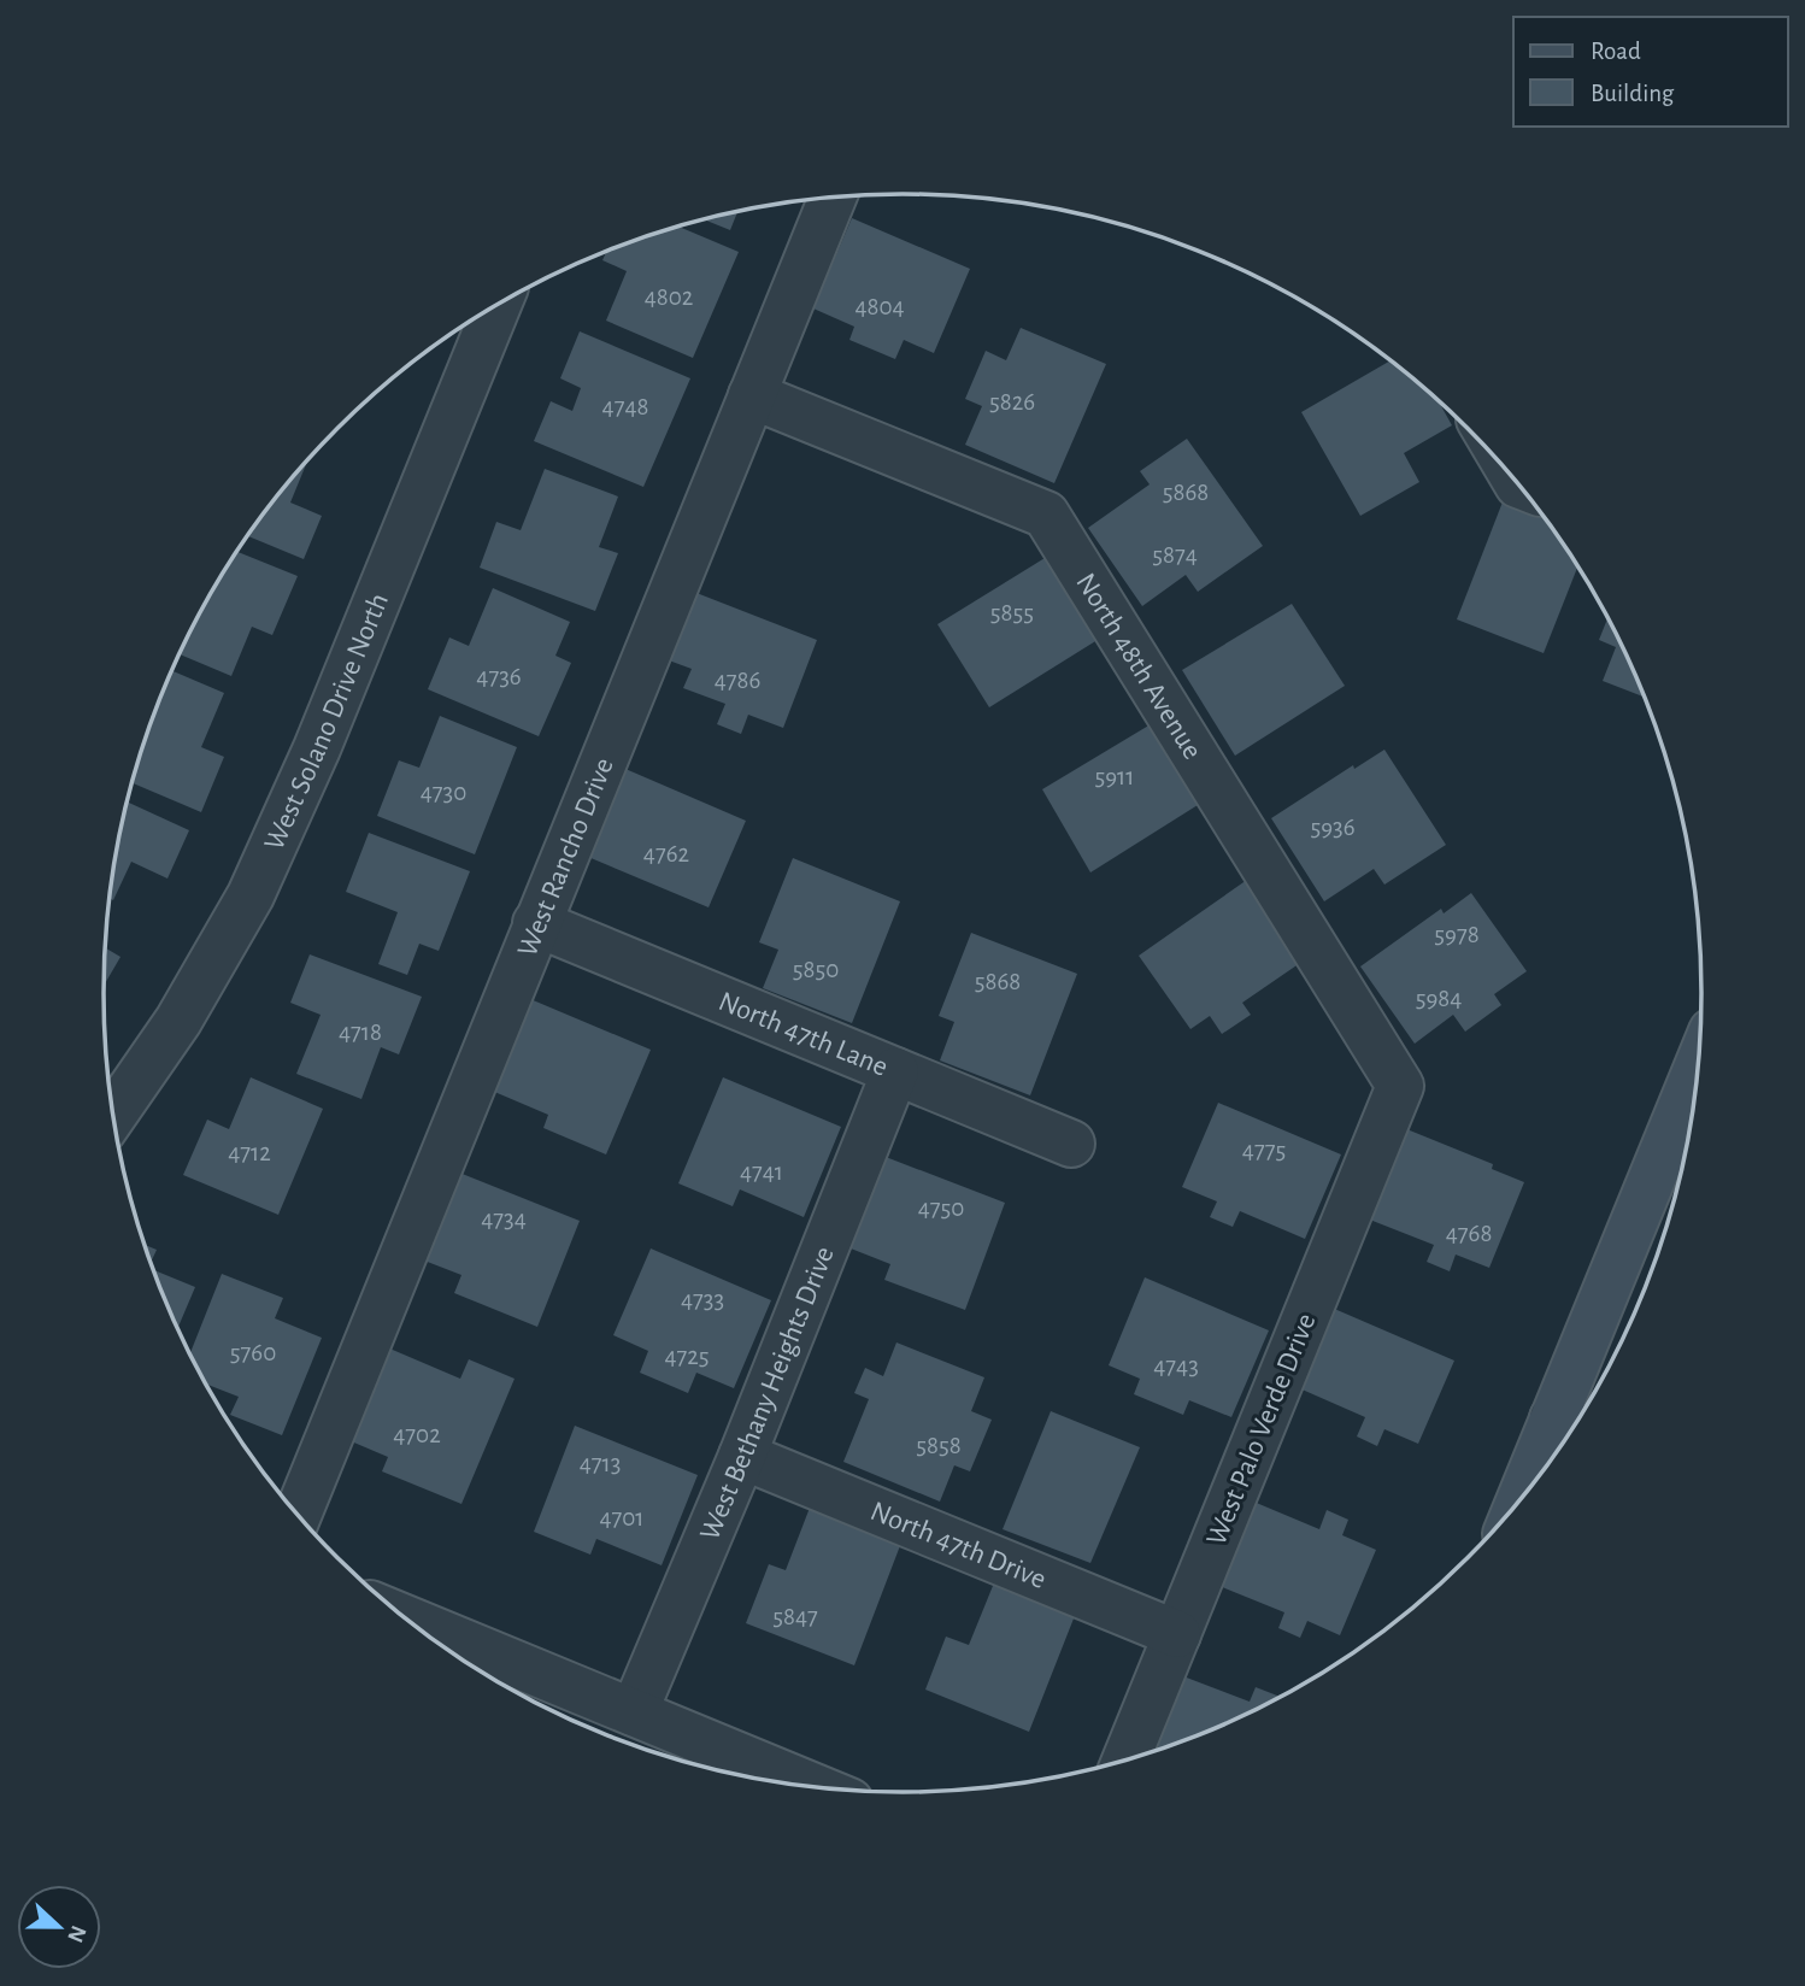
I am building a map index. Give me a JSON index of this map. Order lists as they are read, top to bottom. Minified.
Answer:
{"streets":{"street":["North 48th Avenue","West Solano Drive North","West Rancho Drive","North 47th Lane","West Bethany Heights Drive","West Palo Verde Drive","North 47th Drive"]},"crossings":[["North 48th Avenue","West Rancho Drive"],["North 48th Avenue","West Palo Verde Drive"],["West Rancho Drive","North 47th Lane"],["North 47th Lane","West Bethany Heights Drive"],["West Bethany Heights Drive","North 47th Drive"],["West Palo Verde Drive","North 47th Drive"]],"house_numbers":["4802","4804","5826","4748","5868","5874","5855","4736","4786","5911","4730","5936","4762","5978","5850","5868","5984","4718","4775","4712","4741","4750","4734","4768","4733","5760","4725","4743","4702","5858","4713","4701","5847"],"legend":["Road","Building"],"north":"right"}
